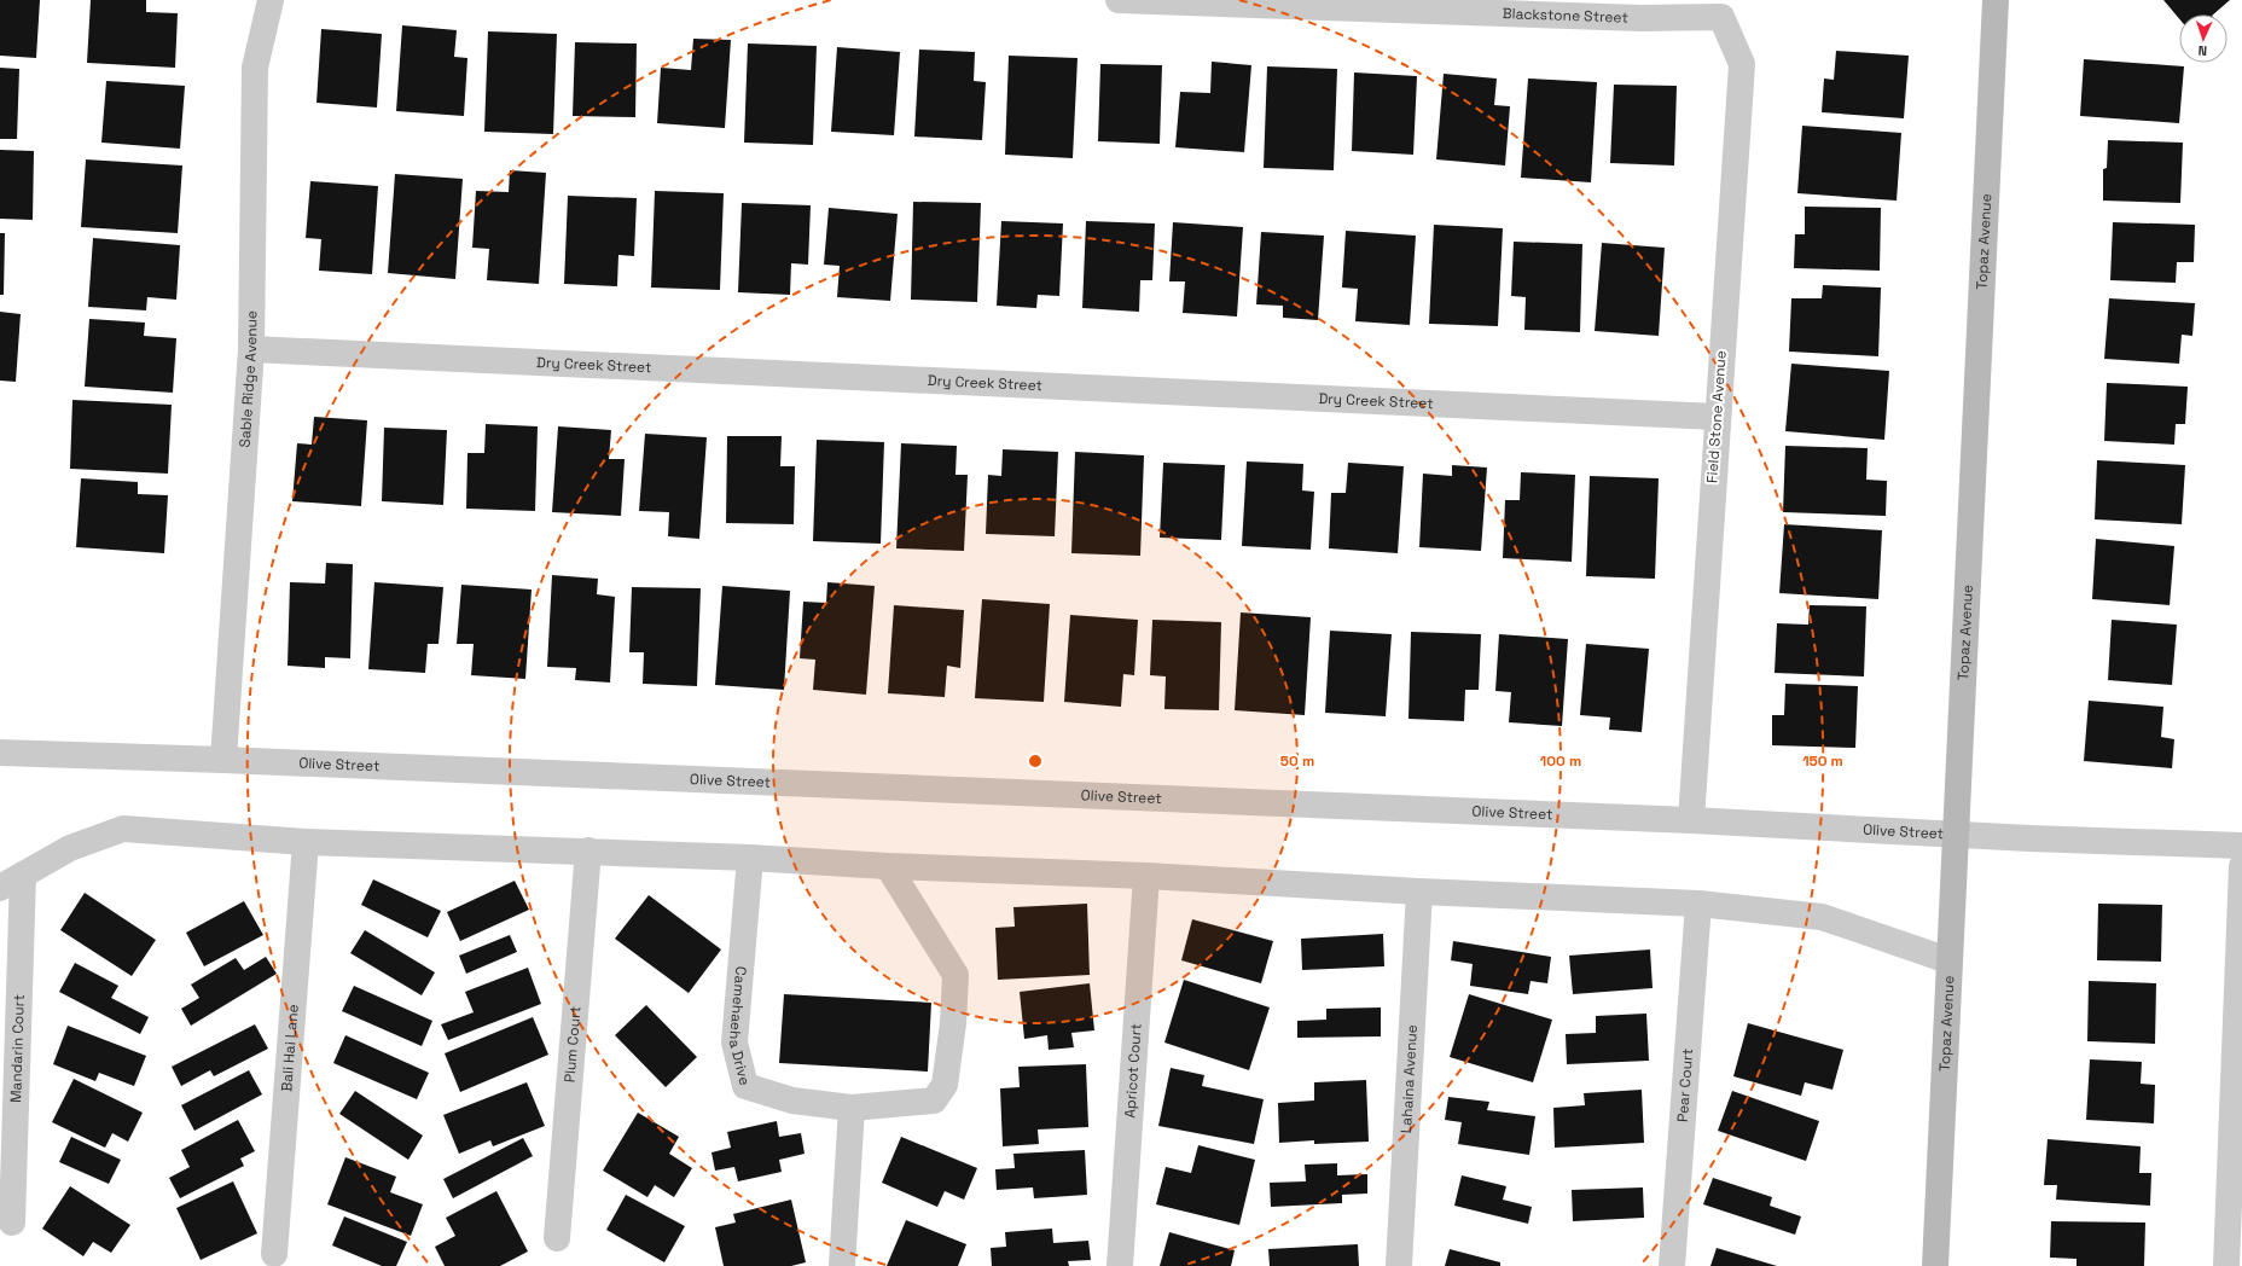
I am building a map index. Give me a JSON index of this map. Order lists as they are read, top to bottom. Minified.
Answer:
{"streets":{"street":["Blackstone Street","Topaz Avenue","Dry Creek Street","Sable Ridge Avenue","Field Stone Avenue","Olive Street","Camehaeha Drive","Plum Court","Bali Hai Lane","Mandarin Court","Apricot Court","Lahaina Avenue","Pear Court"]},"crossings":[["Blackstone Street","Field Stone Avenue"],["Topaz Avenue","Olive Street"],["Dry Creek Street","Sable Ridge Avenue"],["Dry Creek Street","Field Stone Avenue"],["Sable Ridge Avenue","Olive Street"],["Field Stone Avenue","Olive Street"]],"north":"bottom","rings":["50 m","100 m","150 m"]}
